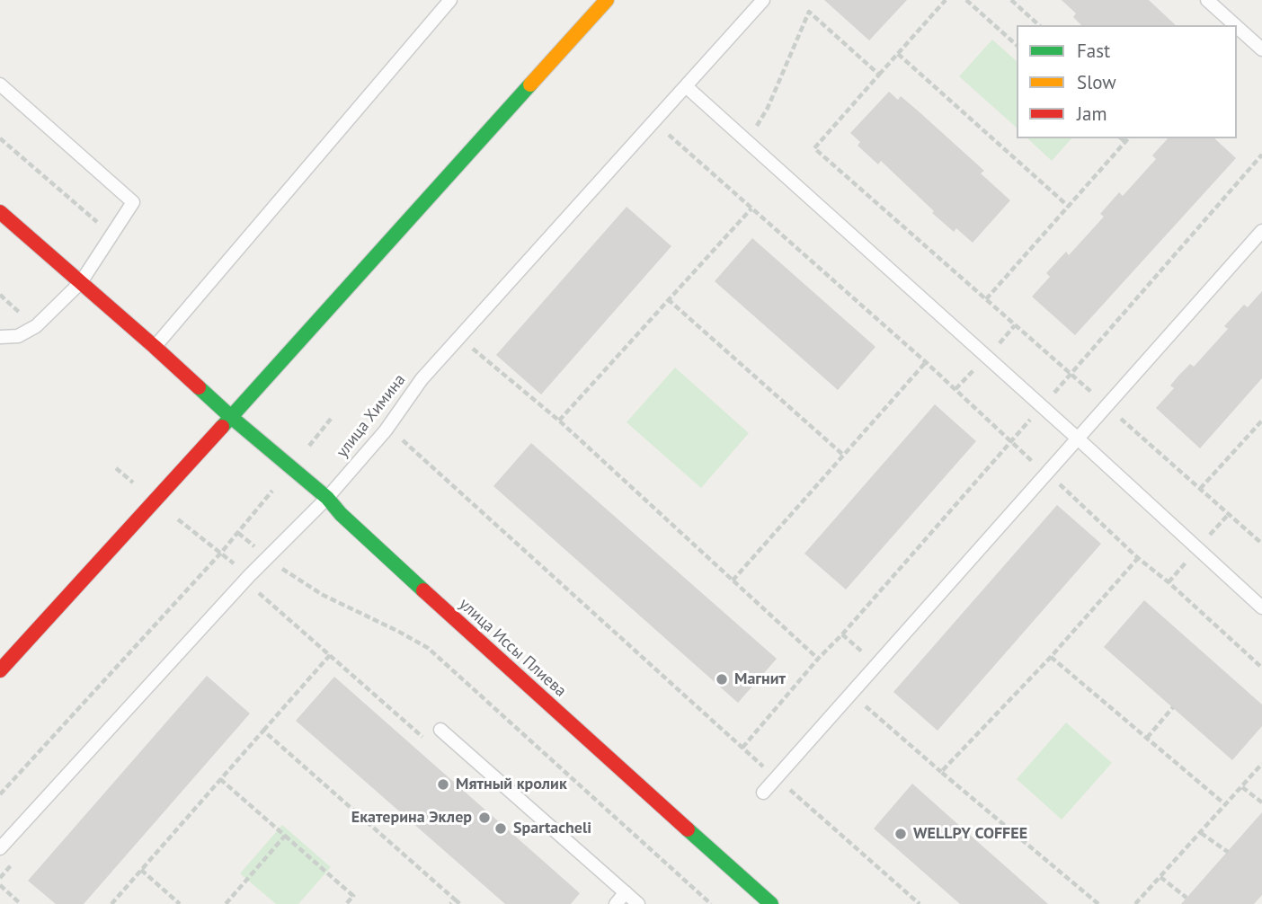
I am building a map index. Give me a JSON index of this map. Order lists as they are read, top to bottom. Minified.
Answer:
{"streets":{"street":["улица Иссы Плиева"],"lane":["улица Химина"]},"crossings":[["улица Химина","улица Иссы Плиева"]],"places":["Магнит","Мятный кролик","Екатерина Эклер","Spartacheli","WELLPY COFFEE"],"legend":["Fast","Slow","Jam"]}
